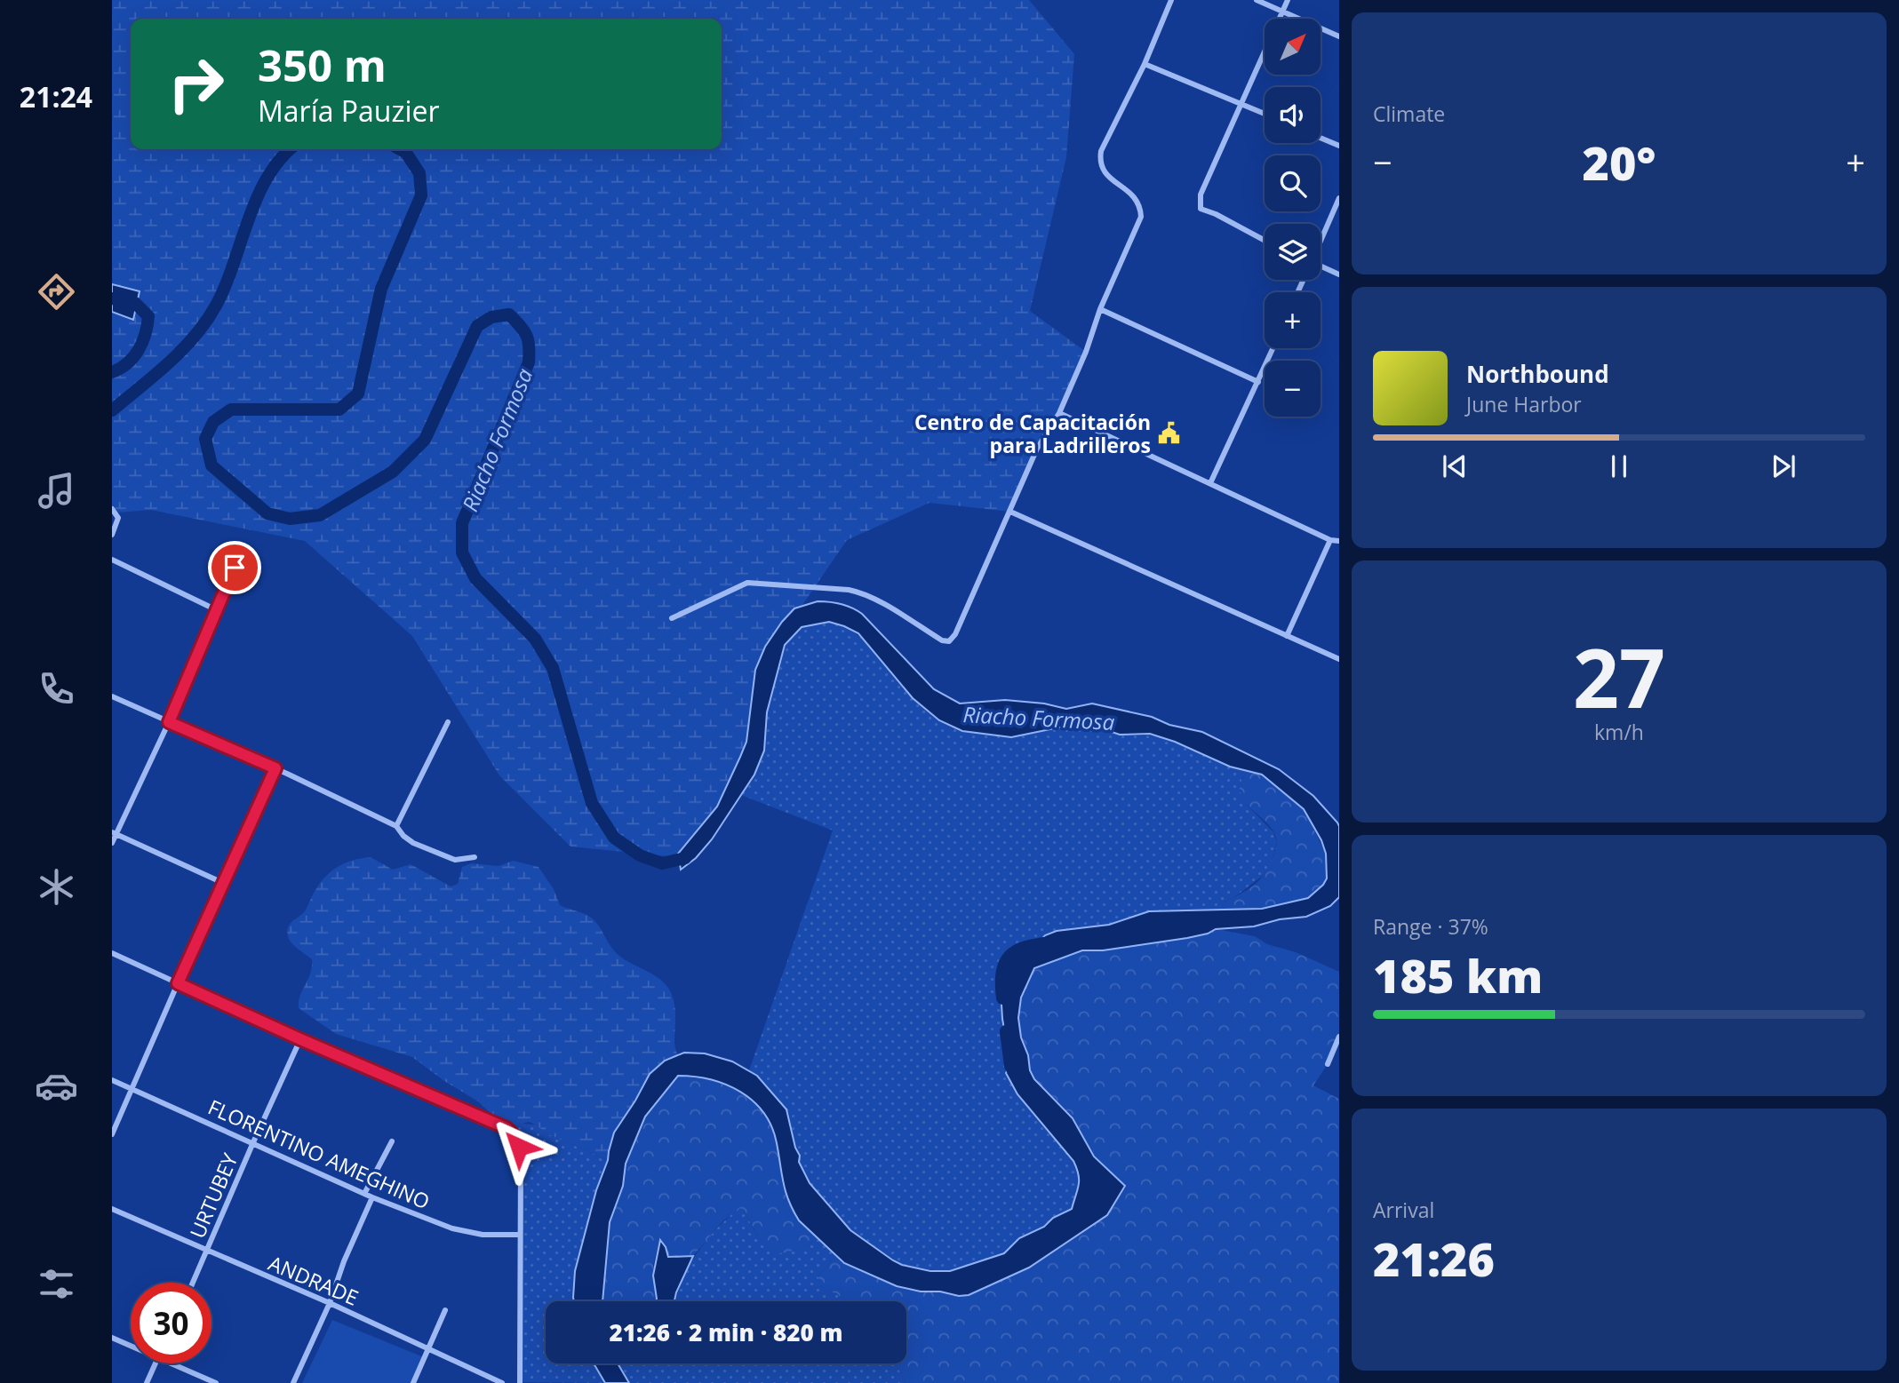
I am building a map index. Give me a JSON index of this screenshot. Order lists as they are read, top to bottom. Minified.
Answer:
{"streets":{"street":["FLORENTINO AMEGHINO","URTUBEY","ANDRADE"]},"crossings":[["FLORENTINO AMEGHINO","URTUBEY"],["URTUBEY","ANDRADE"]],"water":["Riacho Formosa"],"places":{"public building":["Centro de Capacitación para Ladrilleros"]},"north":"top right","page":{"tabs":"21:24","tile":["Climate",["27","km/h"],["Range · 37%","185 km"],["Arrival","21:26"]],"map_buttons":["+","−"],"turn":["350 m","María Pauzier"],"heat":["−","20°","+"],"song":["Northbound","June Harbor"],"limit":"30","trip":"21:26 · 2 min · 820 m"}}
